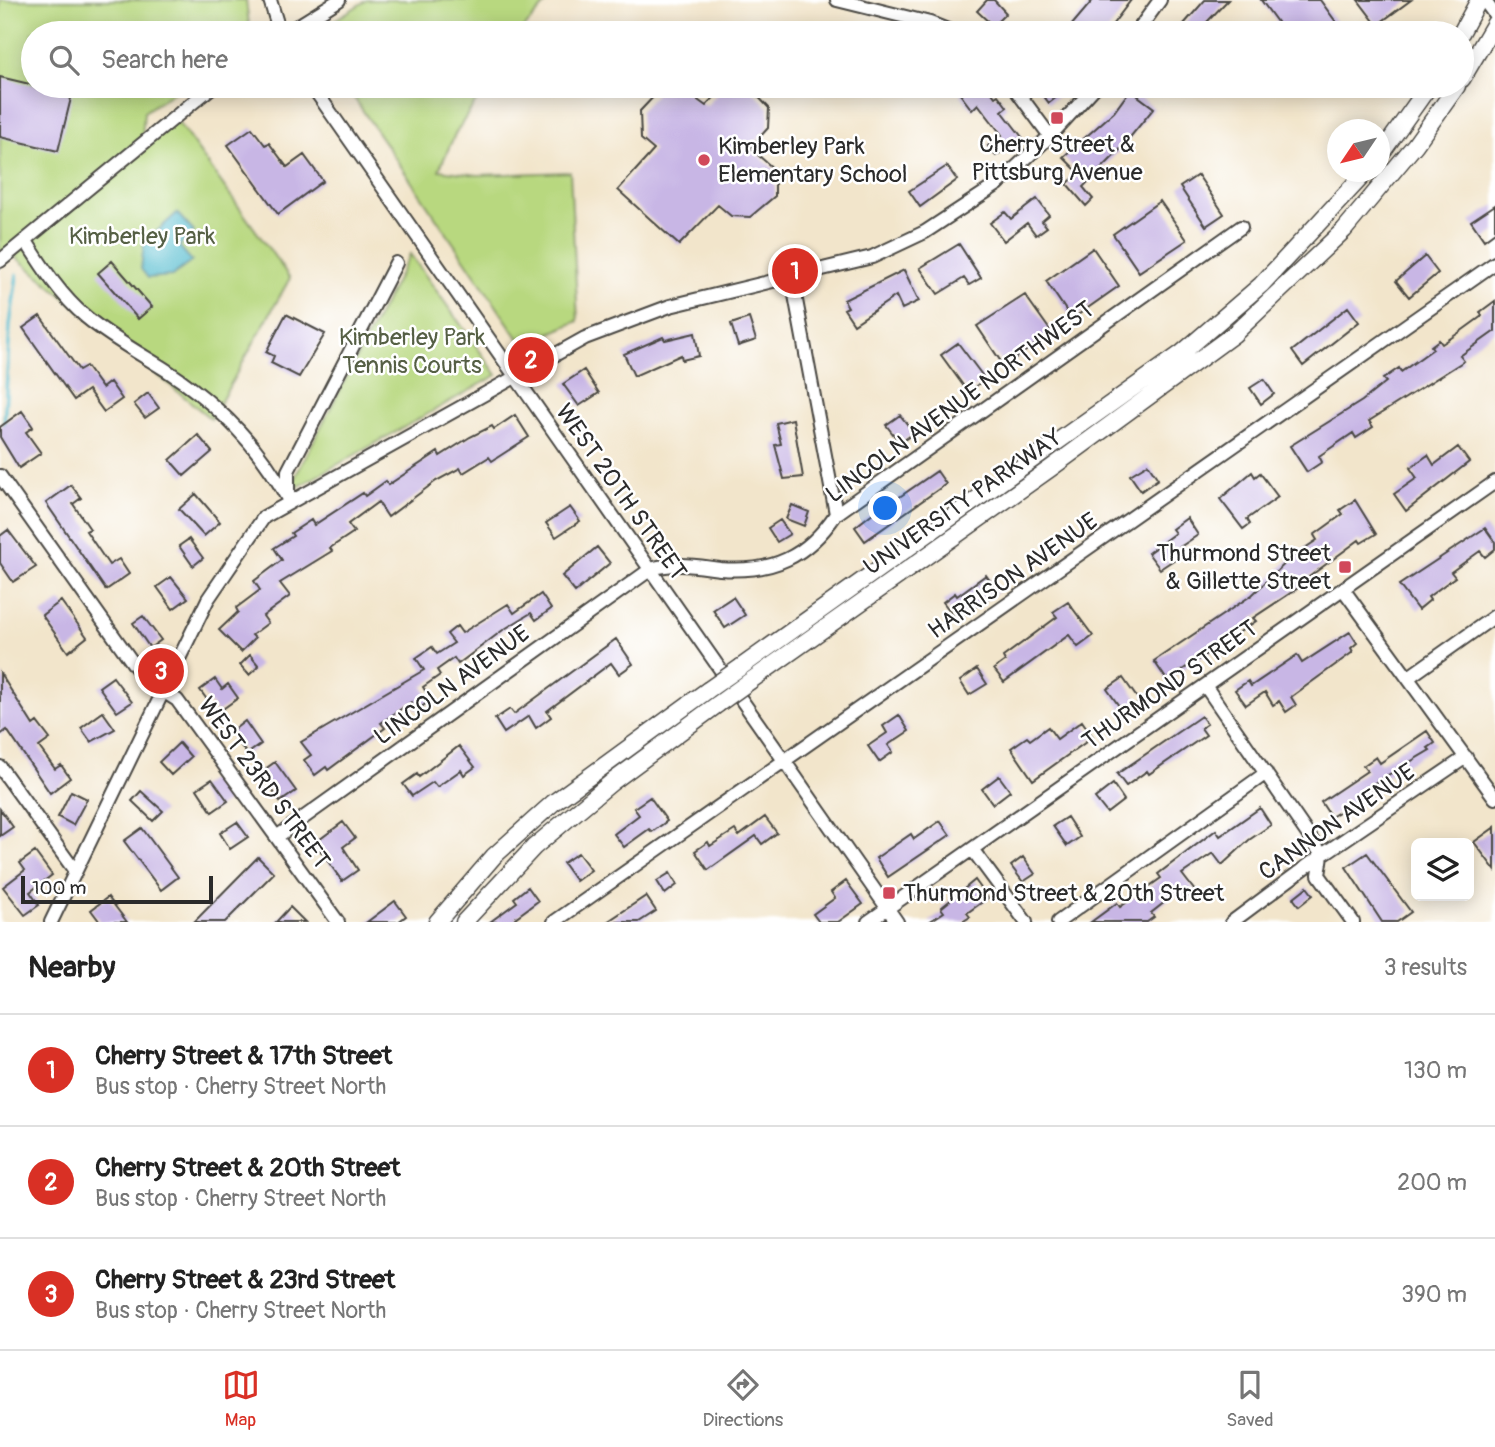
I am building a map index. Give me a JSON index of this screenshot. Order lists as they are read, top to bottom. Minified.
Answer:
{"streets":{"main road":["UNIVERSITY PARKWAY"],"street":["LINCOLN AVENUE NORTHWEST","WEST 20TH STREET","HARRISON AVENUE","LINCOLN AVENUE","THURMOND STREET","WEST 23RD STREET","CANNON AVENUE"]},"crossings":[["LINCOLN AVENUE NORTHWEST","WEST 20TH STREET"],["LINCOLN AVENUE NORTHWEST","LINCOLN AVENUE"],["WEST 20TH STREET","HARRISON AVENUE"],["WEST 20TH STREET","LINCOLN AVENUE"],["WEST 20TH STREET","THURMOND STREET"],["LINCOLN AVENUE","WEST 23RD STREET"]],"parks":["Kimberley Park","Kimberley Park Tennis Courts"],"places":{"transit":["Cherry Street & Pittsburg Avenue","Thurmond Street & Gillette Street","Thurmond Street & 20th Street"],"other":["Kimberley Park Elementary School"]},"scale_bar":"100 m","north":"bottom left","page":{"search":"Search here","pins":["1","2","3"],"scale":"100 m","heading":["Nearby","3 results"],"list":[{"mark":"1","name":"Cherry Street & 17th Street","note":"Bus stop · Cherry Street North","value":"130 m"},{"mark":"2","name":"Cherry Street & 20th Street","note":"Bus stop · Cherry Street North","value":"200 m"},{"mark":"3","name":"Cherry Street & 23rd Street","note":"Bus stop · Cherry Street North","value":"390 m"}],"nav":["Map","Directions","Saved"]}}
